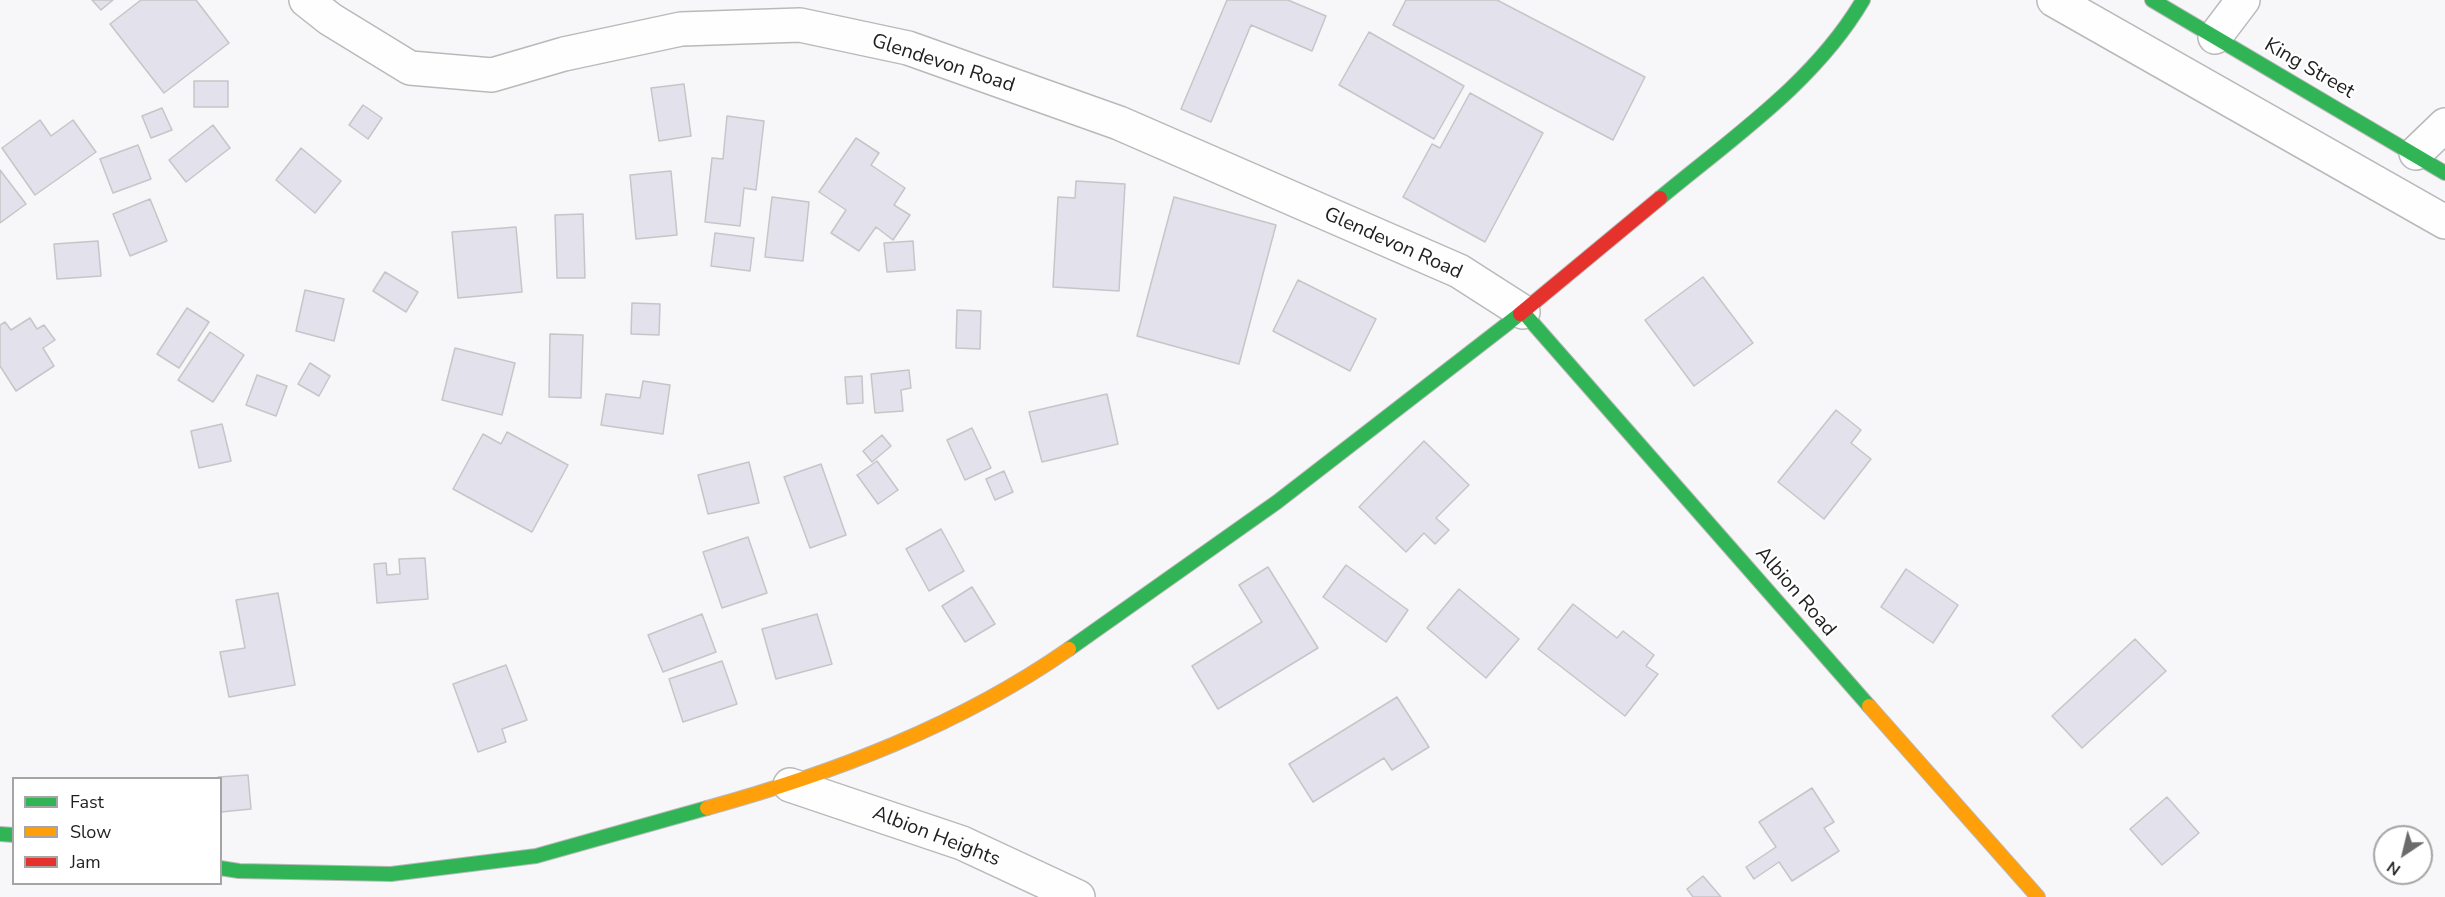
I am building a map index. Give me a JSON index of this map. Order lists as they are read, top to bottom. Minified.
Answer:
{"streets":{"street":["Glendevon Road","King Street","Albion Road","Albion Heights"]},"crossings":[["Glendevon Road","Albion Road"]],"legend":["Fast","Slow","Jam"],"north":"bottom left"}
